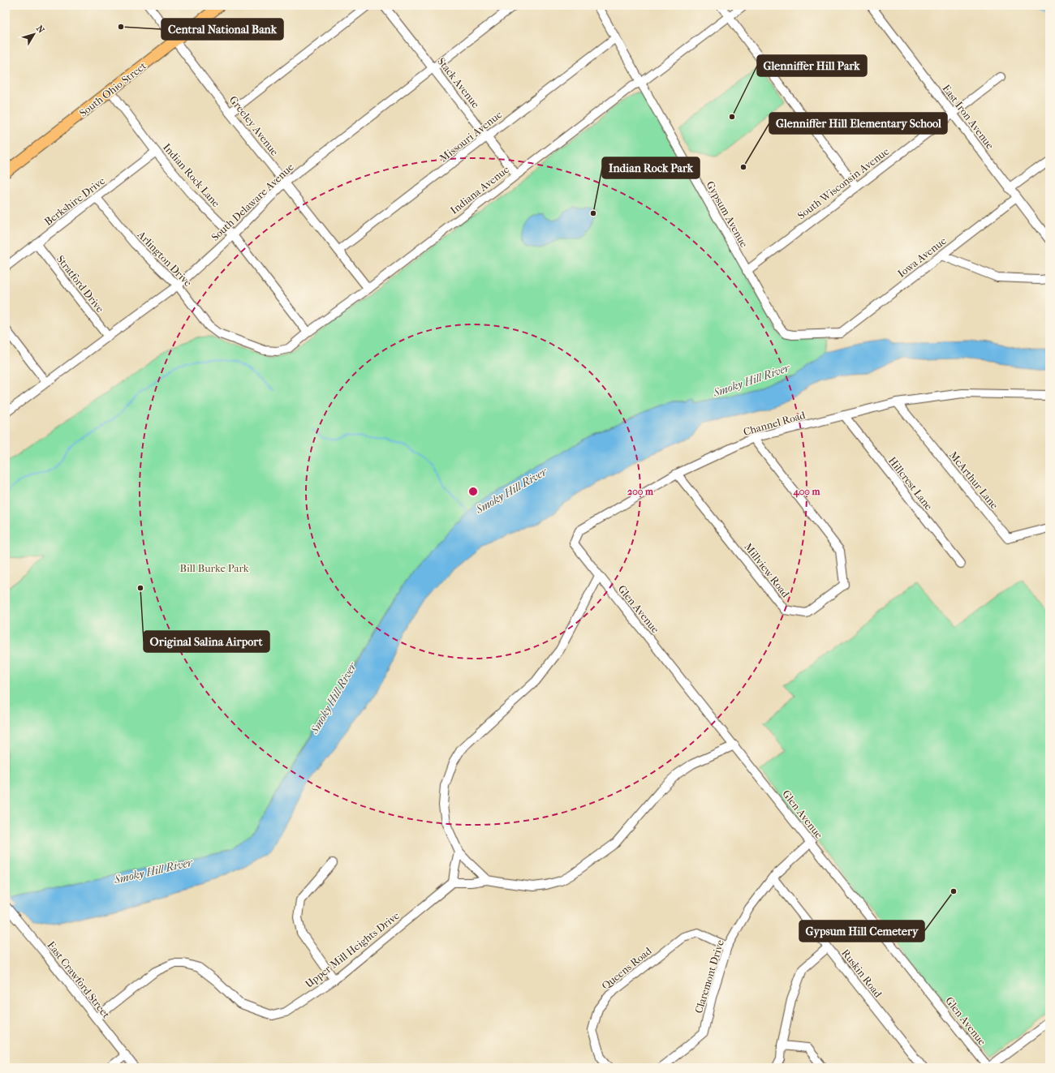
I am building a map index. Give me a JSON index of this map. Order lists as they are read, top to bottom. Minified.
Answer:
{"streets":{"main road":["South Ohio Street"],"street":["Stack Avenue","East Iron Avenue","Greeley Avenue","Missouri Avenue","Indian Rock Lane","South Wisconsin Avenue","Indiana Avenue","Berkshire Drive","South Delaware Avenue","Gypsum Avenue","Iowa Avenue","Arlington Drive","Stratford Drive","Channel Road","McArthur Lane","Hillcrest Lane","Millview Road","Glen Avenue","Upper Mill Heights Drive","Queens Road","Ruskin Road","Claremont Drive","East Crawford Street"]},"crossings":[["Stack Avenue","Missouri Avenue"],["Stack Avenue","Indiana Avenue"],["Stack Avenue","South Delaware Avenue"],["South Ohio Street","Greeley Avenue"],["South Ohio Street","Indian Rock Lane"],["East Iron Avenue","South Wisconsin Avenue"],["East Iron Avenue","Iowa Avenue"],["Greeley Avenue","Missouri Avenue"],["Greeley Avenue","Indiana Avenue"],["Greeley Avenue","South Delaware Avenue"],["Missouri Avenue","Gypsum Avenue"],["Indian Rock Lane","Indiana Avenue"],["Indian Rock Lane","Berkshire Drive"],["Indian Rock Lane","South Delaware Avenue"],["South Wisconsin Avenue","Gypsum Avenue"],["Indiana Avenue","Gypsum Avenue"],["Indiana Avenue","Arlington Drive"],["Berkshire Drive","Arlington Drive"],["Berkshire Drive","Stratford Drive"],["South Delaware Avenue","Arlington Drive"],["South Delaware Avenue","Stratford Drive"],["Gypsum Avenue","Iowa Avenue"],["Channel Road","McArthur Lane"],["Channel Road","Hillcrest Lane"],["Channel Road","Millview Road"],["Channel Road","Glen Avenue"],["Glen Avenue","Claremont Drive"],["Upper Mill Heights Drive","East Crawford Street"],["Queens Road","Claremont Drive"],["Ruskin Road","Claremont Drive"]],"water":["Smoky Hill River"],"parks":["Bill Burke Park"],"places":["Central National Bank","Glenniffer Hill Park","Glenniffer Hill Elementary School","Indian Rock Park","Original Salina Airport","Gypsum Hill Cemetery"],"north":"top right","rings":["200 m","400 m"]}
